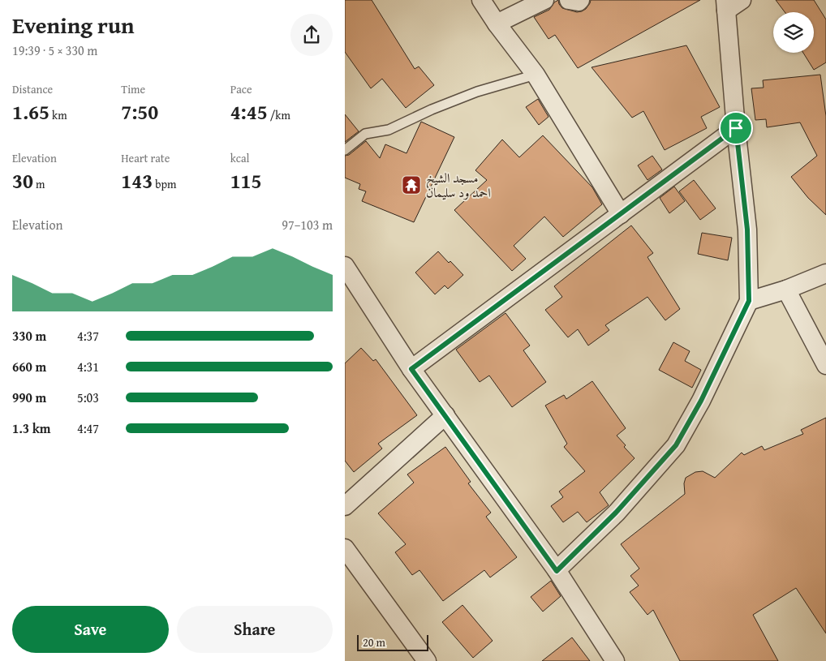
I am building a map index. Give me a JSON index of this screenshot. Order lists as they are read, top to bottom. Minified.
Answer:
{"places":{"temple":["مسجد الشيخ احمد ود سليمان"]},"scale_bar":"20 m","page":{"heading":["Evening run","19:39 · 5 × 330 m"],"stats":[["Distance","1.65 km"],["Time","7:50"],["Pace","4:45 /km"],["Elevation","30 m"],["Heart rate","143 bpm"],["kcal","115"]],"chart":["Elevation","97–103 m"],"list":[{"name":"330 m","note":"4:37"},{"name":"660 m","note":"4:31"},{"name":"990 m","note":"5:03"},{"name":"1.3 km","note":"4:47"}],"buttons":["Save","Share"],"scale":"20 m"}}
